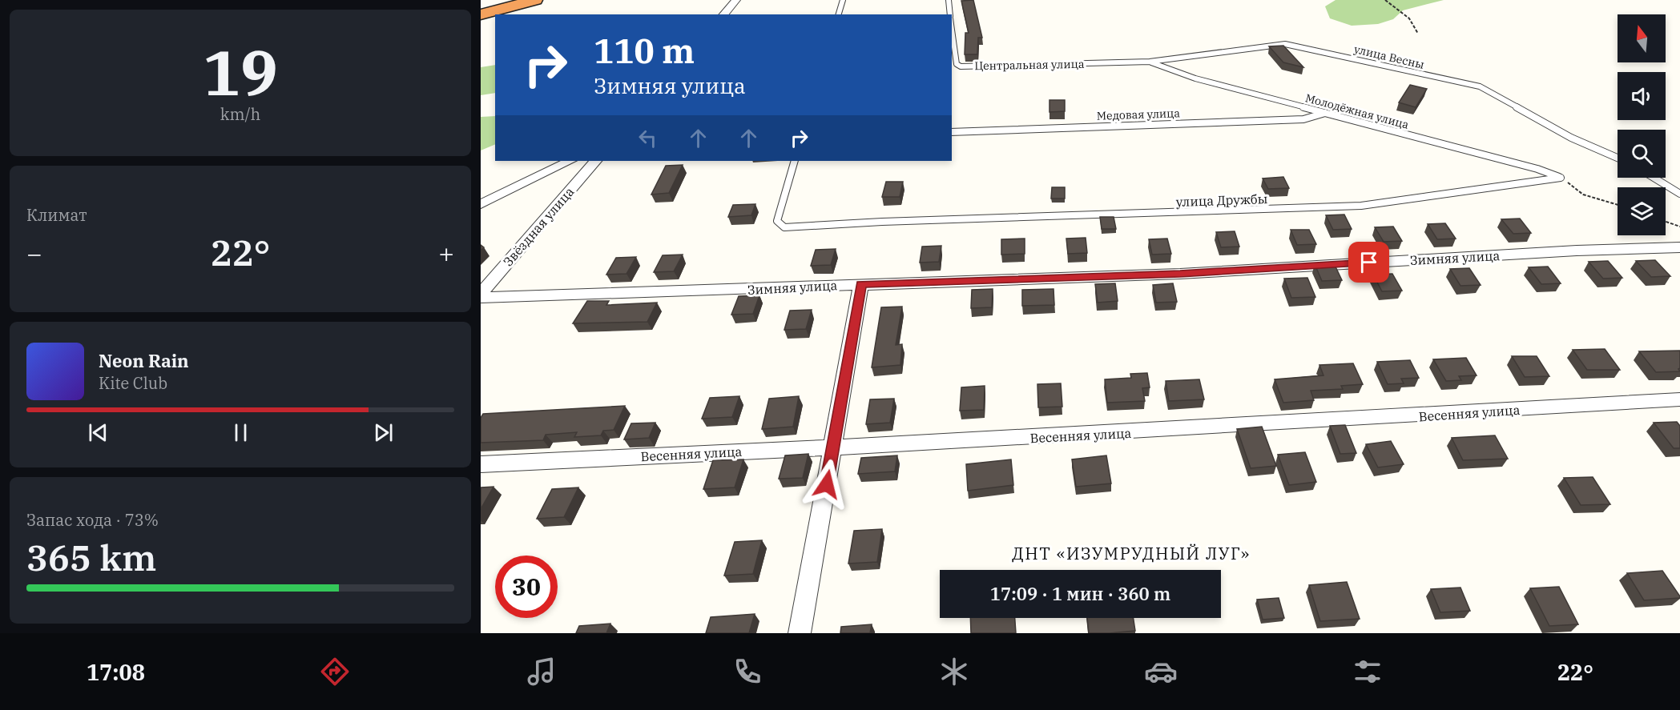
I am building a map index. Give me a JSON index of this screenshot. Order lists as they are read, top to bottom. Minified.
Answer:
{"streets":{"street":["Звёздная улица","Зимняя улица","Весенняя улица"],"lane":["улица Весны","Центральная улица","Молодёжная улица","Медовая улица","улица Дружбы"]},"crossings":[["улица Весны","Центральная улица"],["улица Весны","Молодёжная улица"],["Центральная улица","Молодёжная улица"],["Молодёжная улица","Медовая улица"],["Молодёжная улица","улица Дружбы"]],"districts":["ДНТ «ИЗУМРУДНЫЙ ЛУГ»"],"north":"top","page":{"tile":[["19","km/h"],"Климат",["Запас хода · 73%","365 km"]],"turn":["110 m","Зимняя улица"],"heat":["−","22°","+"],"song":["Neon Rain","Kite Club"],"limit":"30","trip":"17:09 · 1 мин · 360 m","tabs":["17:08","22°"]}}
